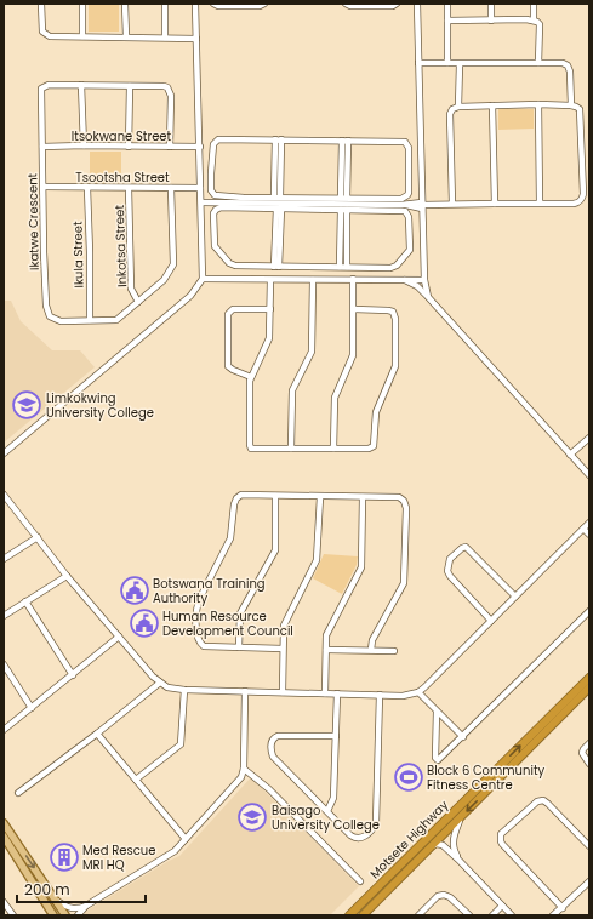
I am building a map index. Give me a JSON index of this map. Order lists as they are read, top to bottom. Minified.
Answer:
{"streets":{"highway":["Motsete Highway"],"street":["Itsokwane Street","Tsootsha Street","Ikatwe Crescent","Inkotsa Street","Ikula Street"]},"crossings":[["Itsokwane Street","Ikatwe Crescent"],["Tsootsha Street","Ikatwe Crescent"],["Tsootsha Street","Inkotsa Street"],["Tsootsha Street","Ikula Street"],["Ikatwe Crescent","Inkotsa Street"],["Ikatwe Crescent","Ikula Street"]],"places":{"school or university":["Limkokwing University College","Baisago University College"],"public building":["Botswana Training Authority","Human Resource Development Council"],"sports":["Block 6 Community Fitness Centre"],"building":["Med Rescue MRI HQ"]},"scale_bar":"200 m"}
